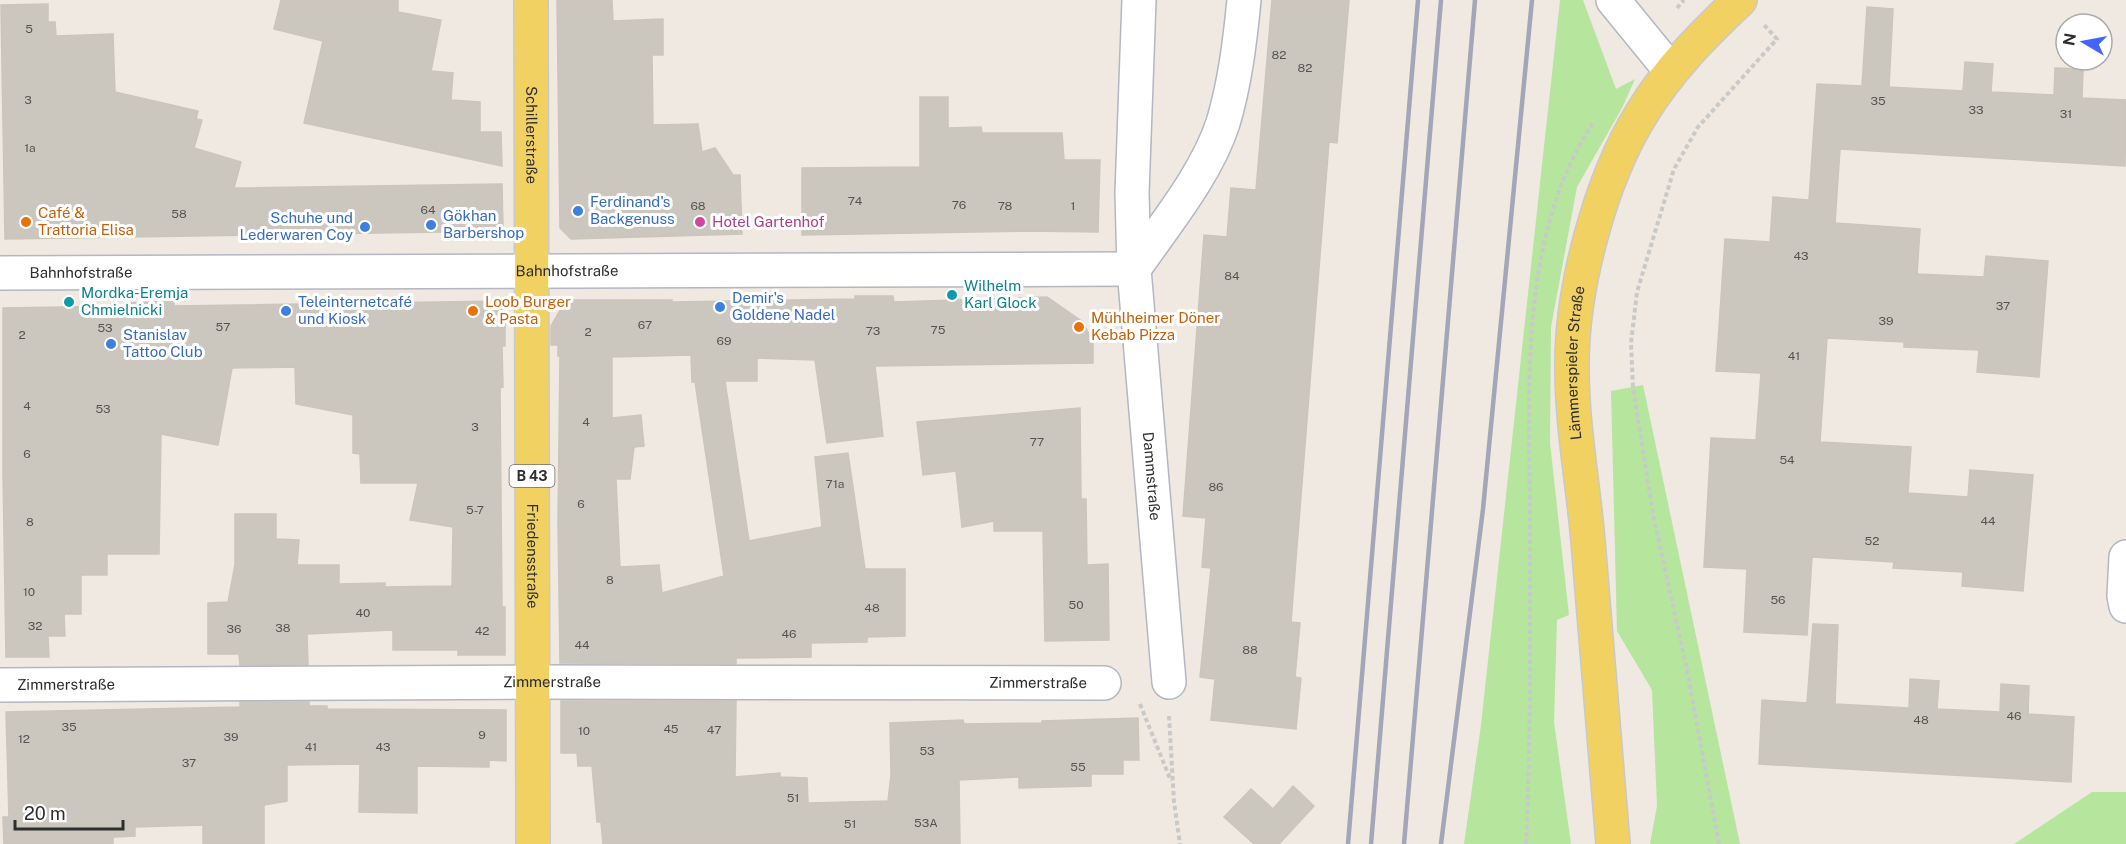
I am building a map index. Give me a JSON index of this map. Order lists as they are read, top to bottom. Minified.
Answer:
{"streets":{"main road":["Schillerstraße","Lämmerspieler Straße","B 43","Friedensstraße"],"street":["Bahnhofstraße","Dammstraße","Zimmerstraße"]},"crossings":[["Schillerstraße","Bahnhofstraße"],["Schillerstraße","Friedensstraße"],["Bahnhofstraße","Dammstraße"],["Bahnhofstraße","Friedensstraße"],["Friedensstraße","Zimmerstraße"]],"places":["Ferdinand's Backgenuss","Café & Trattoria Elisa","Hotel Gartenhof","Gökhan Barbershop","Schuhe und Lederwaren Coy","Wilhelm Karl Glock","Mordka-Eremja Chmielnicki","Demir's Goldene Nadel","Teleinternetcafé und Kiosk","Loob Burger & Pasta","Mühlheimer Döner Kebab Pizza","Stanislav Tattoo Club"],"house_numbers":["5","82","82","3","35","33","31","1a","74","76","68","78","1","64","58","43","84","37","39","67","57","53","75","73","2","2","69","41","4","53","4","3","77","6","54","71a","86","6","5-7","44","8","52","8","10","56","50","48","40","32","38","36","42","46","44","88","46","48","35","45","47","10","9","39","12","41","43","53","37","55","51","53A","51"],"scale_bar":"20 m","north":"left"}
